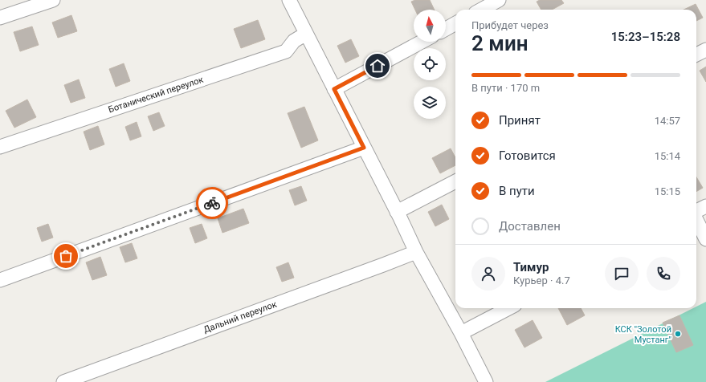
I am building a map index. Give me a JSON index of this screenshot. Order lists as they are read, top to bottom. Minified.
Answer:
{"streets":{"street":["Ботанический переулок","Дальний переулок"]},"places":["КСК \"Золотой Мустанг\""],"north":"top","page":{"heading":["2 мин","Прибудет через","15:23–15:28"],"panel":["Тимур","Курьер · 4.7"],"bar":"В пути · 170 m","list":[["Принят","14:57"],["Готовится","15:14"],["В пути","15:15"],"Доставлен"]}}
